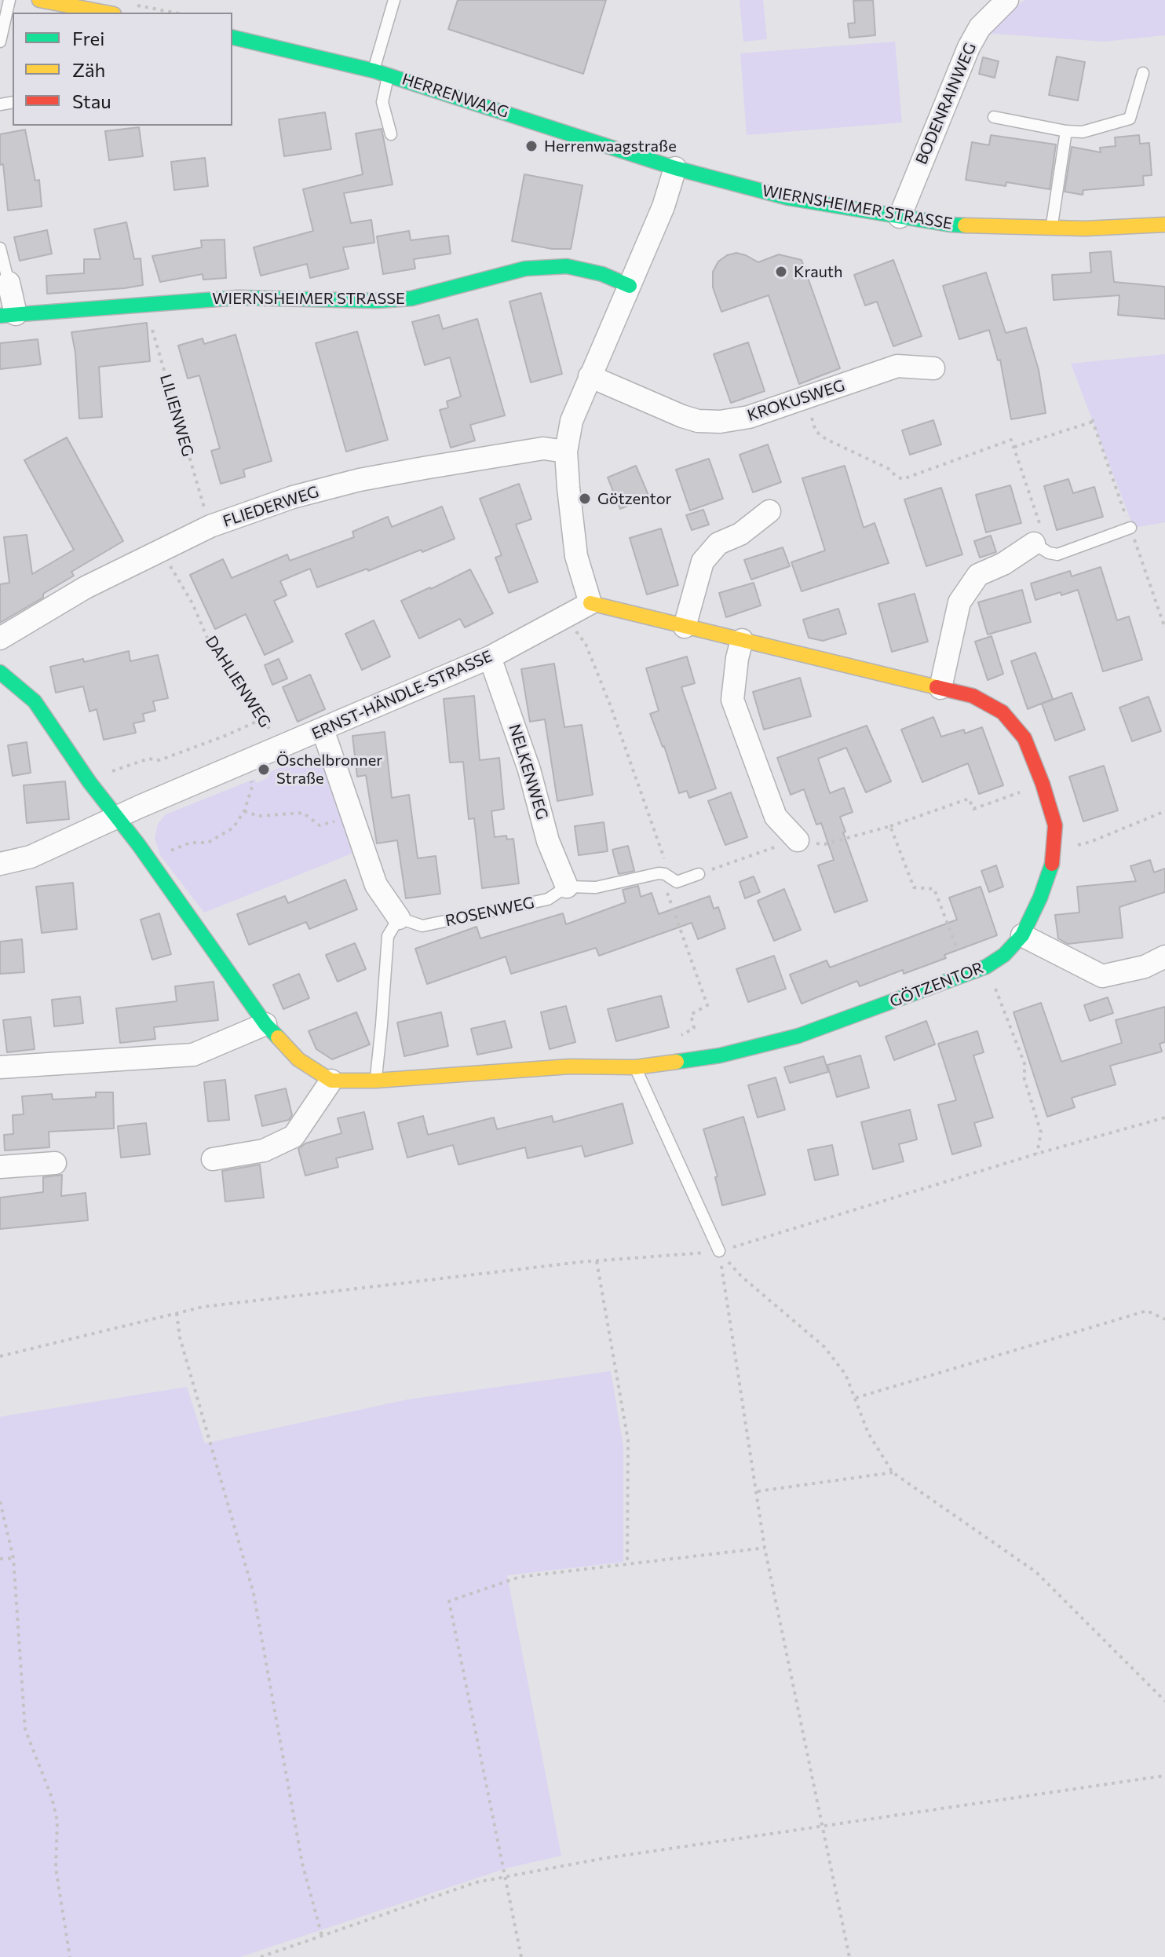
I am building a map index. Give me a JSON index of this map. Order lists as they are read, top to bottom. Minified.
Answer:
{"streets":{"street":["HERRENWAAG","BODENRAINWEG","WIERNSHEIMER STRASSE","KROKUSWEG","FLIEDERWEG","ERNST-HÄNDLE-STRASSE","NELKENWEG","GÖTZENTOR"],"lane":["ROSENWEG"],"path":["LILIENWEG","DAHLIENWEG"]},"crossings":[["HERRENWAAG","WIERNSHEIMER STRASSE"],["BODENRAINWEG","WIERNSHEIMER STRASSE"],["WIERNSHEIMER STRASSE","LILIENWEG"],["LILIENWEG","FLIEDERWEG"],["FLIEDERWEG","DAHLIENWEG"],["DAHLIENWEG","ERNST-HÄNDLE-STRASSE"],["ERNST-HÄNDLE-STRASSE","NELKENWEG"],["ERNST-HÄNDLE-STRASSE","GÖTZENTOR"],["NELKENWEG","ROSENWEG"]],"places":["Herrenwaagstraße","Krauth","Götzentor","Öschelbronner Straße"],"legend":["Frei","Zäh","Stau"]}
